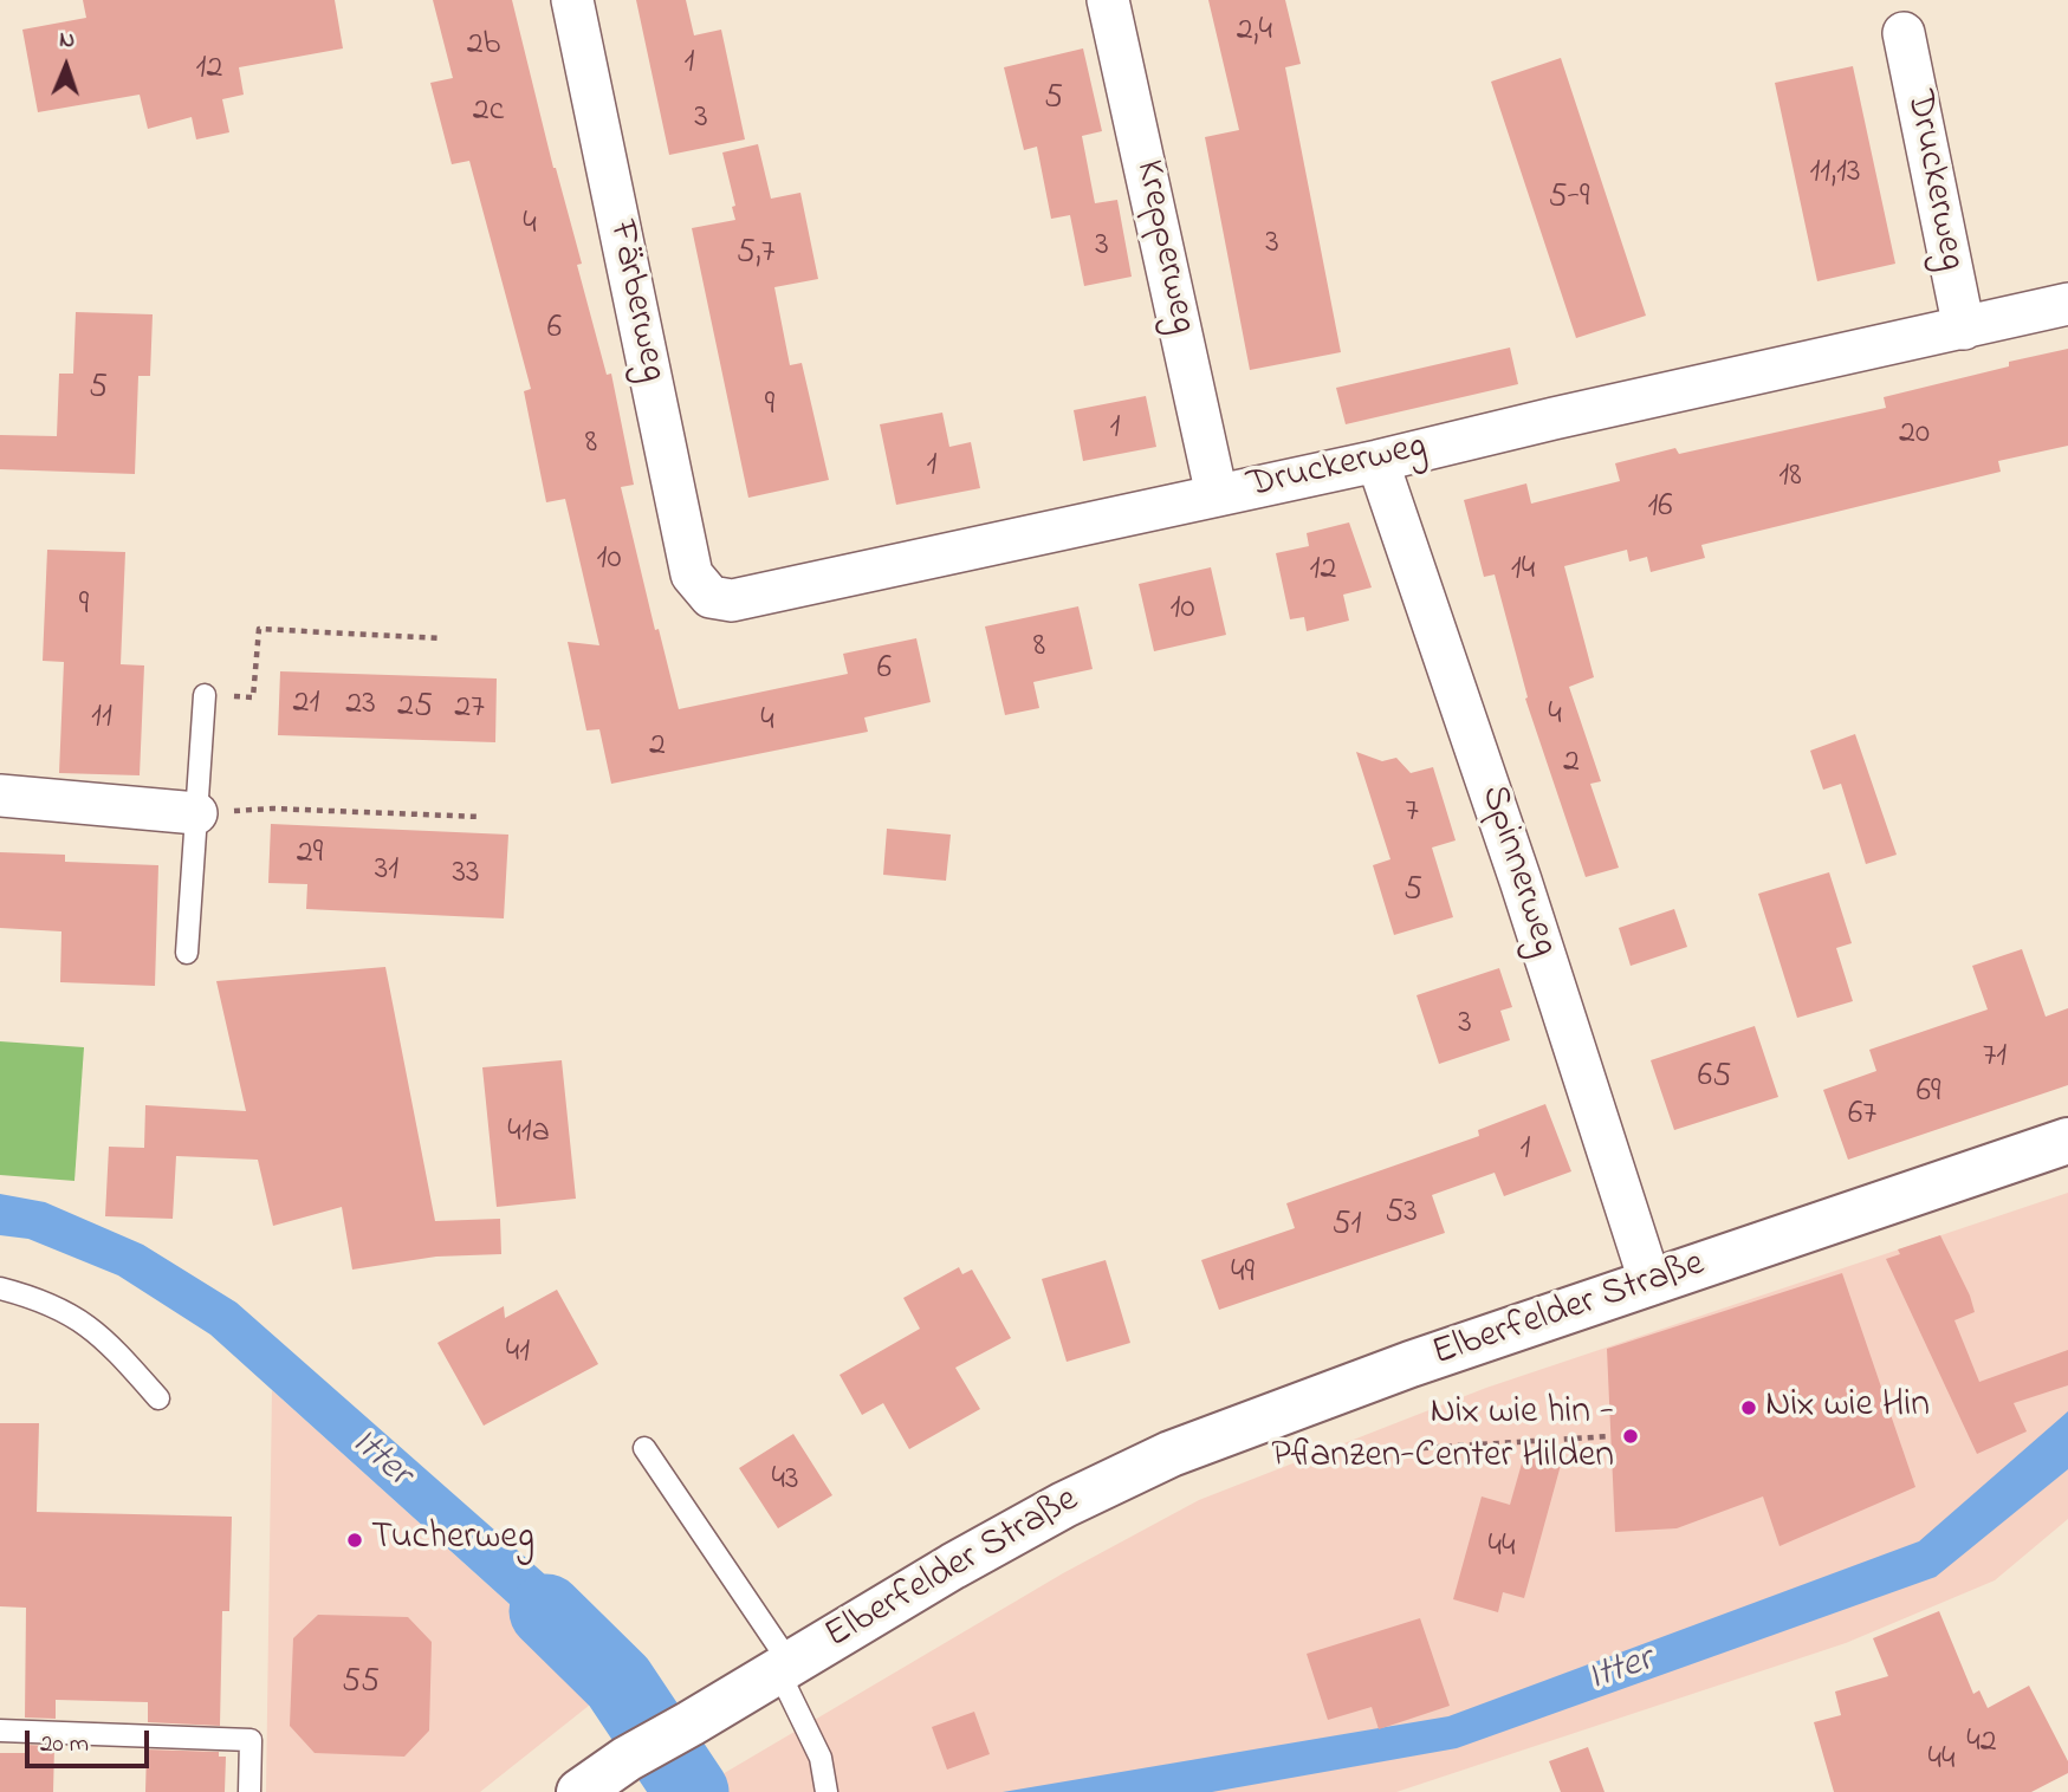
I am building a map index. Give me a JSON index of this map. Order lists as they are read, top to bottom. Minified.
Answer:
{"streets":{"main road":["Elberfelder Straße"],"street":["Druckerweg","Krepperweg","Färberweg","Spinnerweg"]},"crossings":[["Druckerweg","Krepperweg"],["Druckerweg","Färberweg"],["Druckerweg","Spinnerweg"],["Spinnerweg","Elberfelder Straße"]],"water":["Itter"],"places":["Nix wie Hin","Nix wie hin - Pflanzen-Center Hilden","Tucherweg"],"house_numbers":["2,4","2b","1","12","5","2c","3","11,13","5-9","4","3","3","5,7","6","5","9","1","20","8","1","18","16","10","12","14","9","10","8","6","21","23","25","27","4","11","4","2","2","7","29","31","33","5","3","71","65","69","67","41a","1","53","51","49","41","43","44","55","42","44"],"scale_bar":"20 m","north":"top"}
